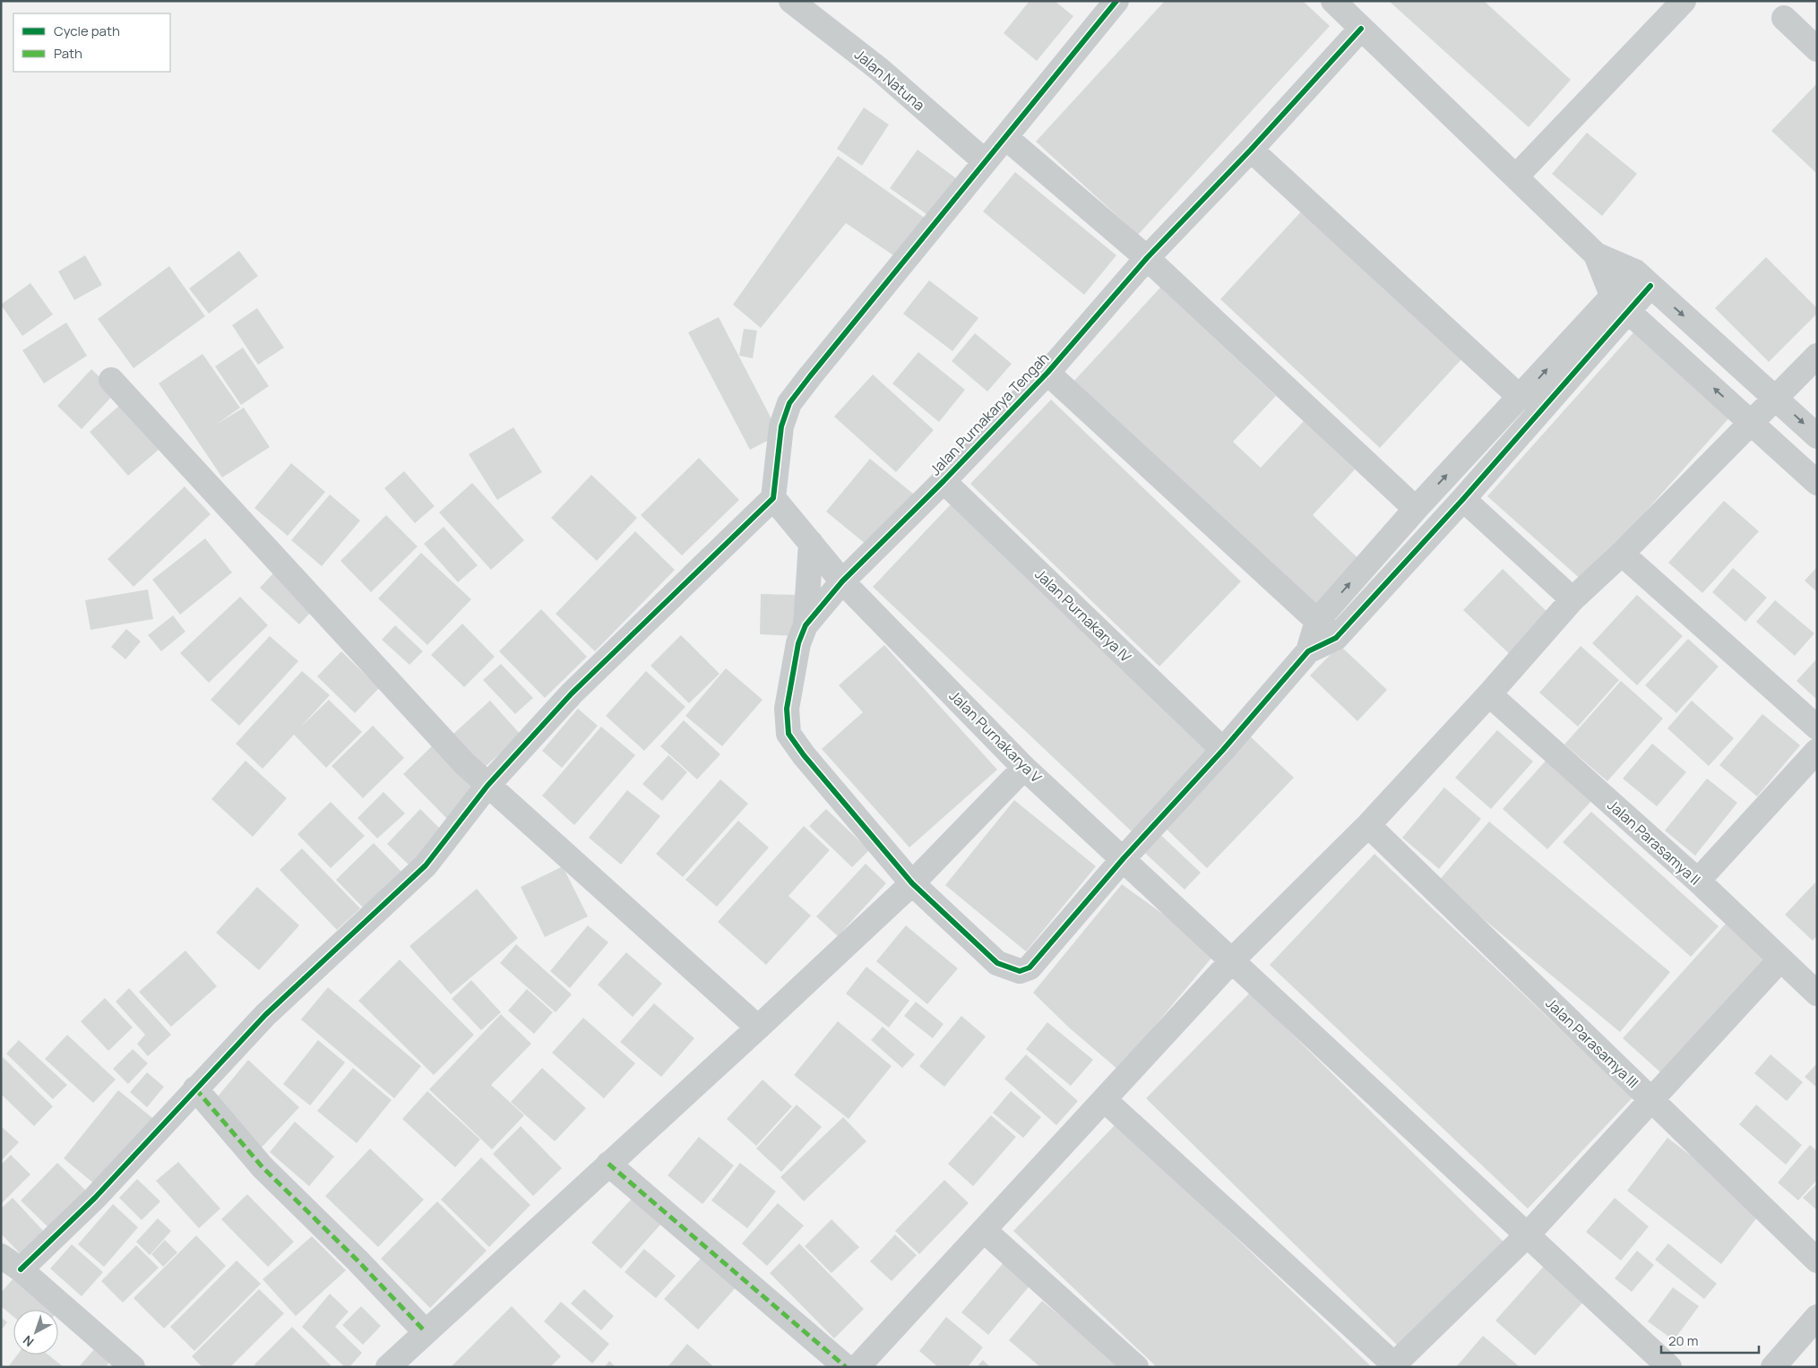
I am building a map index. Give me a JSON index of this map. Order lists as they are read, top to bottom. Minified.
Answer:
{"streets":{"street":["Jalan Natuna","Jalan Purnakarya Tengah","Jalan Purnakarya IV","Jalan Purnakarya V","Jalan Parasamya II","Jalan Parasamya III"]},"crossings":[["Jalan Purnakarya Tengah","Jalan Purnakarya IV"],["Jalan Purnakarya Tengah","Jalan Purnakarya V"]],"legend":["Cycle path","Path"],"scale_bar":"20 m","north":"bottom left"}
